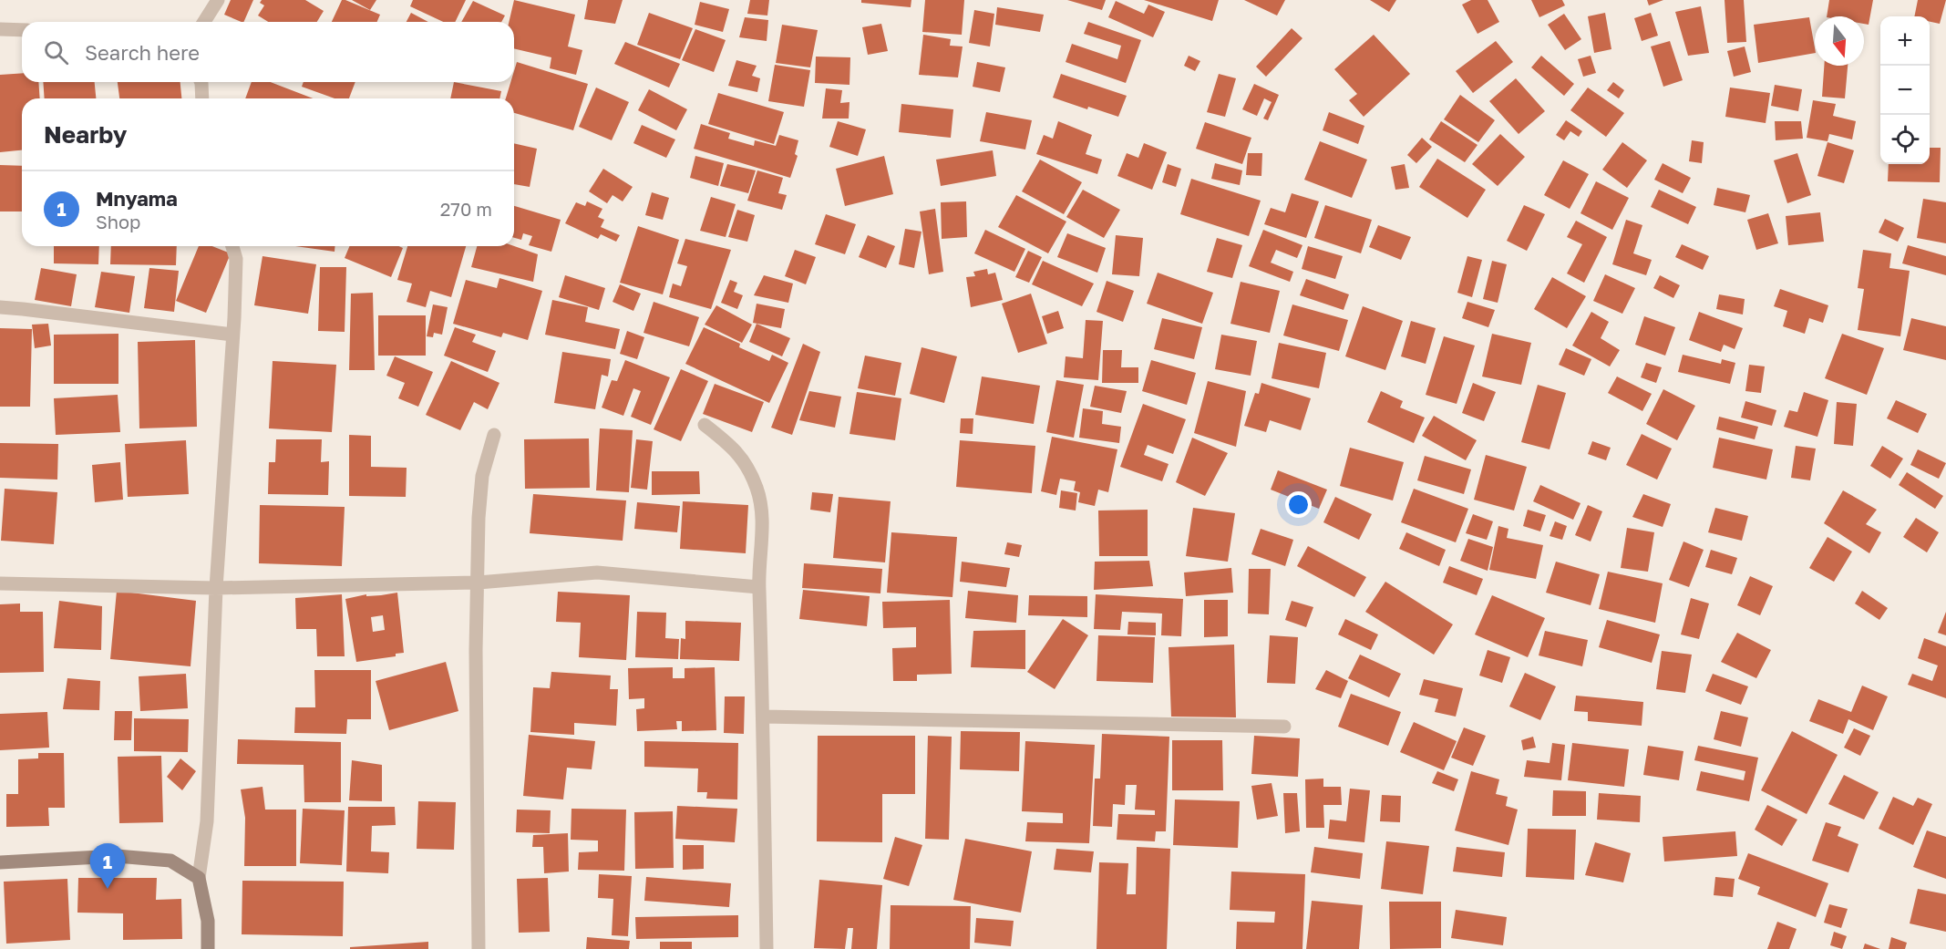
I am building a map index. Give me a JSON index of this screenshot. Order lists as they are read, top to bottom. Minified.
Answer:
{"north":"bottom","page":{"map_buttons":["+","−"],"search":"Search here","heading":"Nearby","list":[{"mark":"1","name":"Mnyama","note":"Shop","value":"270 m"}],"pins":"1"}}
